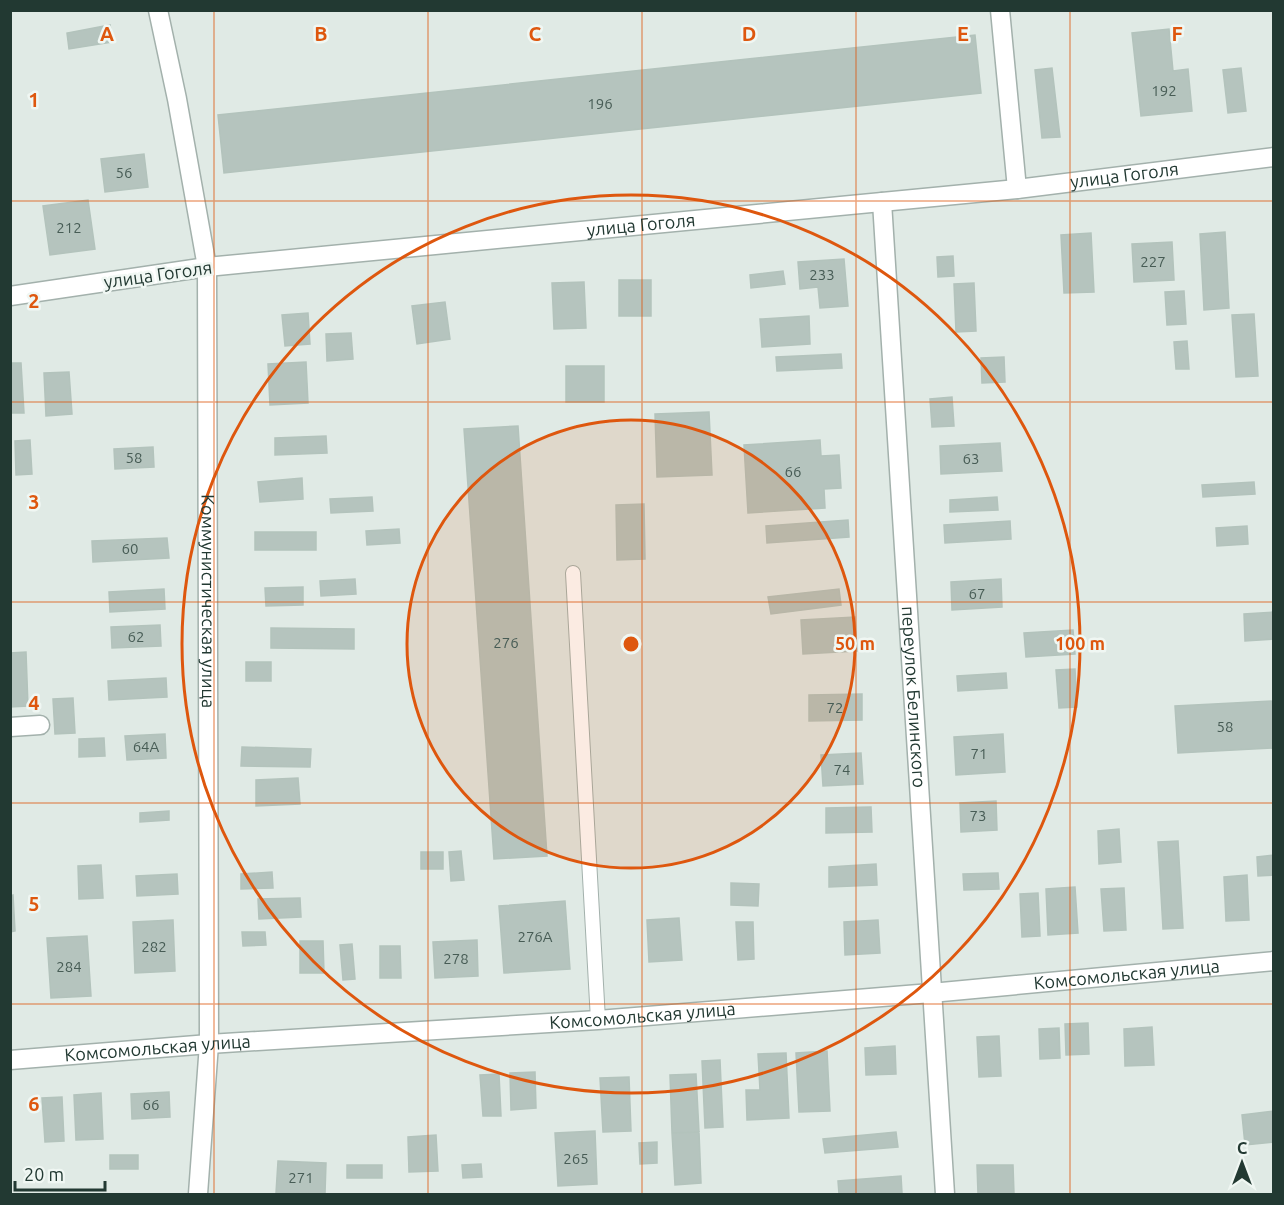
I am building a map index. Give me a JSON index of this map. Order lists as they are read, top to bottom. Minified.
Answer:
{"streets":{"street":["улица Гоголя","Коммунистическая улица","переулок Белинского","Комсомольская улица"]},"crossings":[["улица Гоголя","Коммунистическая улица"],["улица Гоголя","переулок Белинского"],["Коммунистическая улица","Комсомольская улица"],["переулок Белинского","Комсомольская улица"]],"house_numbers":["192","196","56","212","227","233","58","63","66","60","67","62","276","72","58","64А","71","74","73","276А","282","278","284","66","265","271"],"scale_bar":"20 m","north":"top","grid":{"columns":["A","B","C","D","E","F"],"rows":["1","2","3","4","5","6"]},"rings":["50 m","100 m"]}
